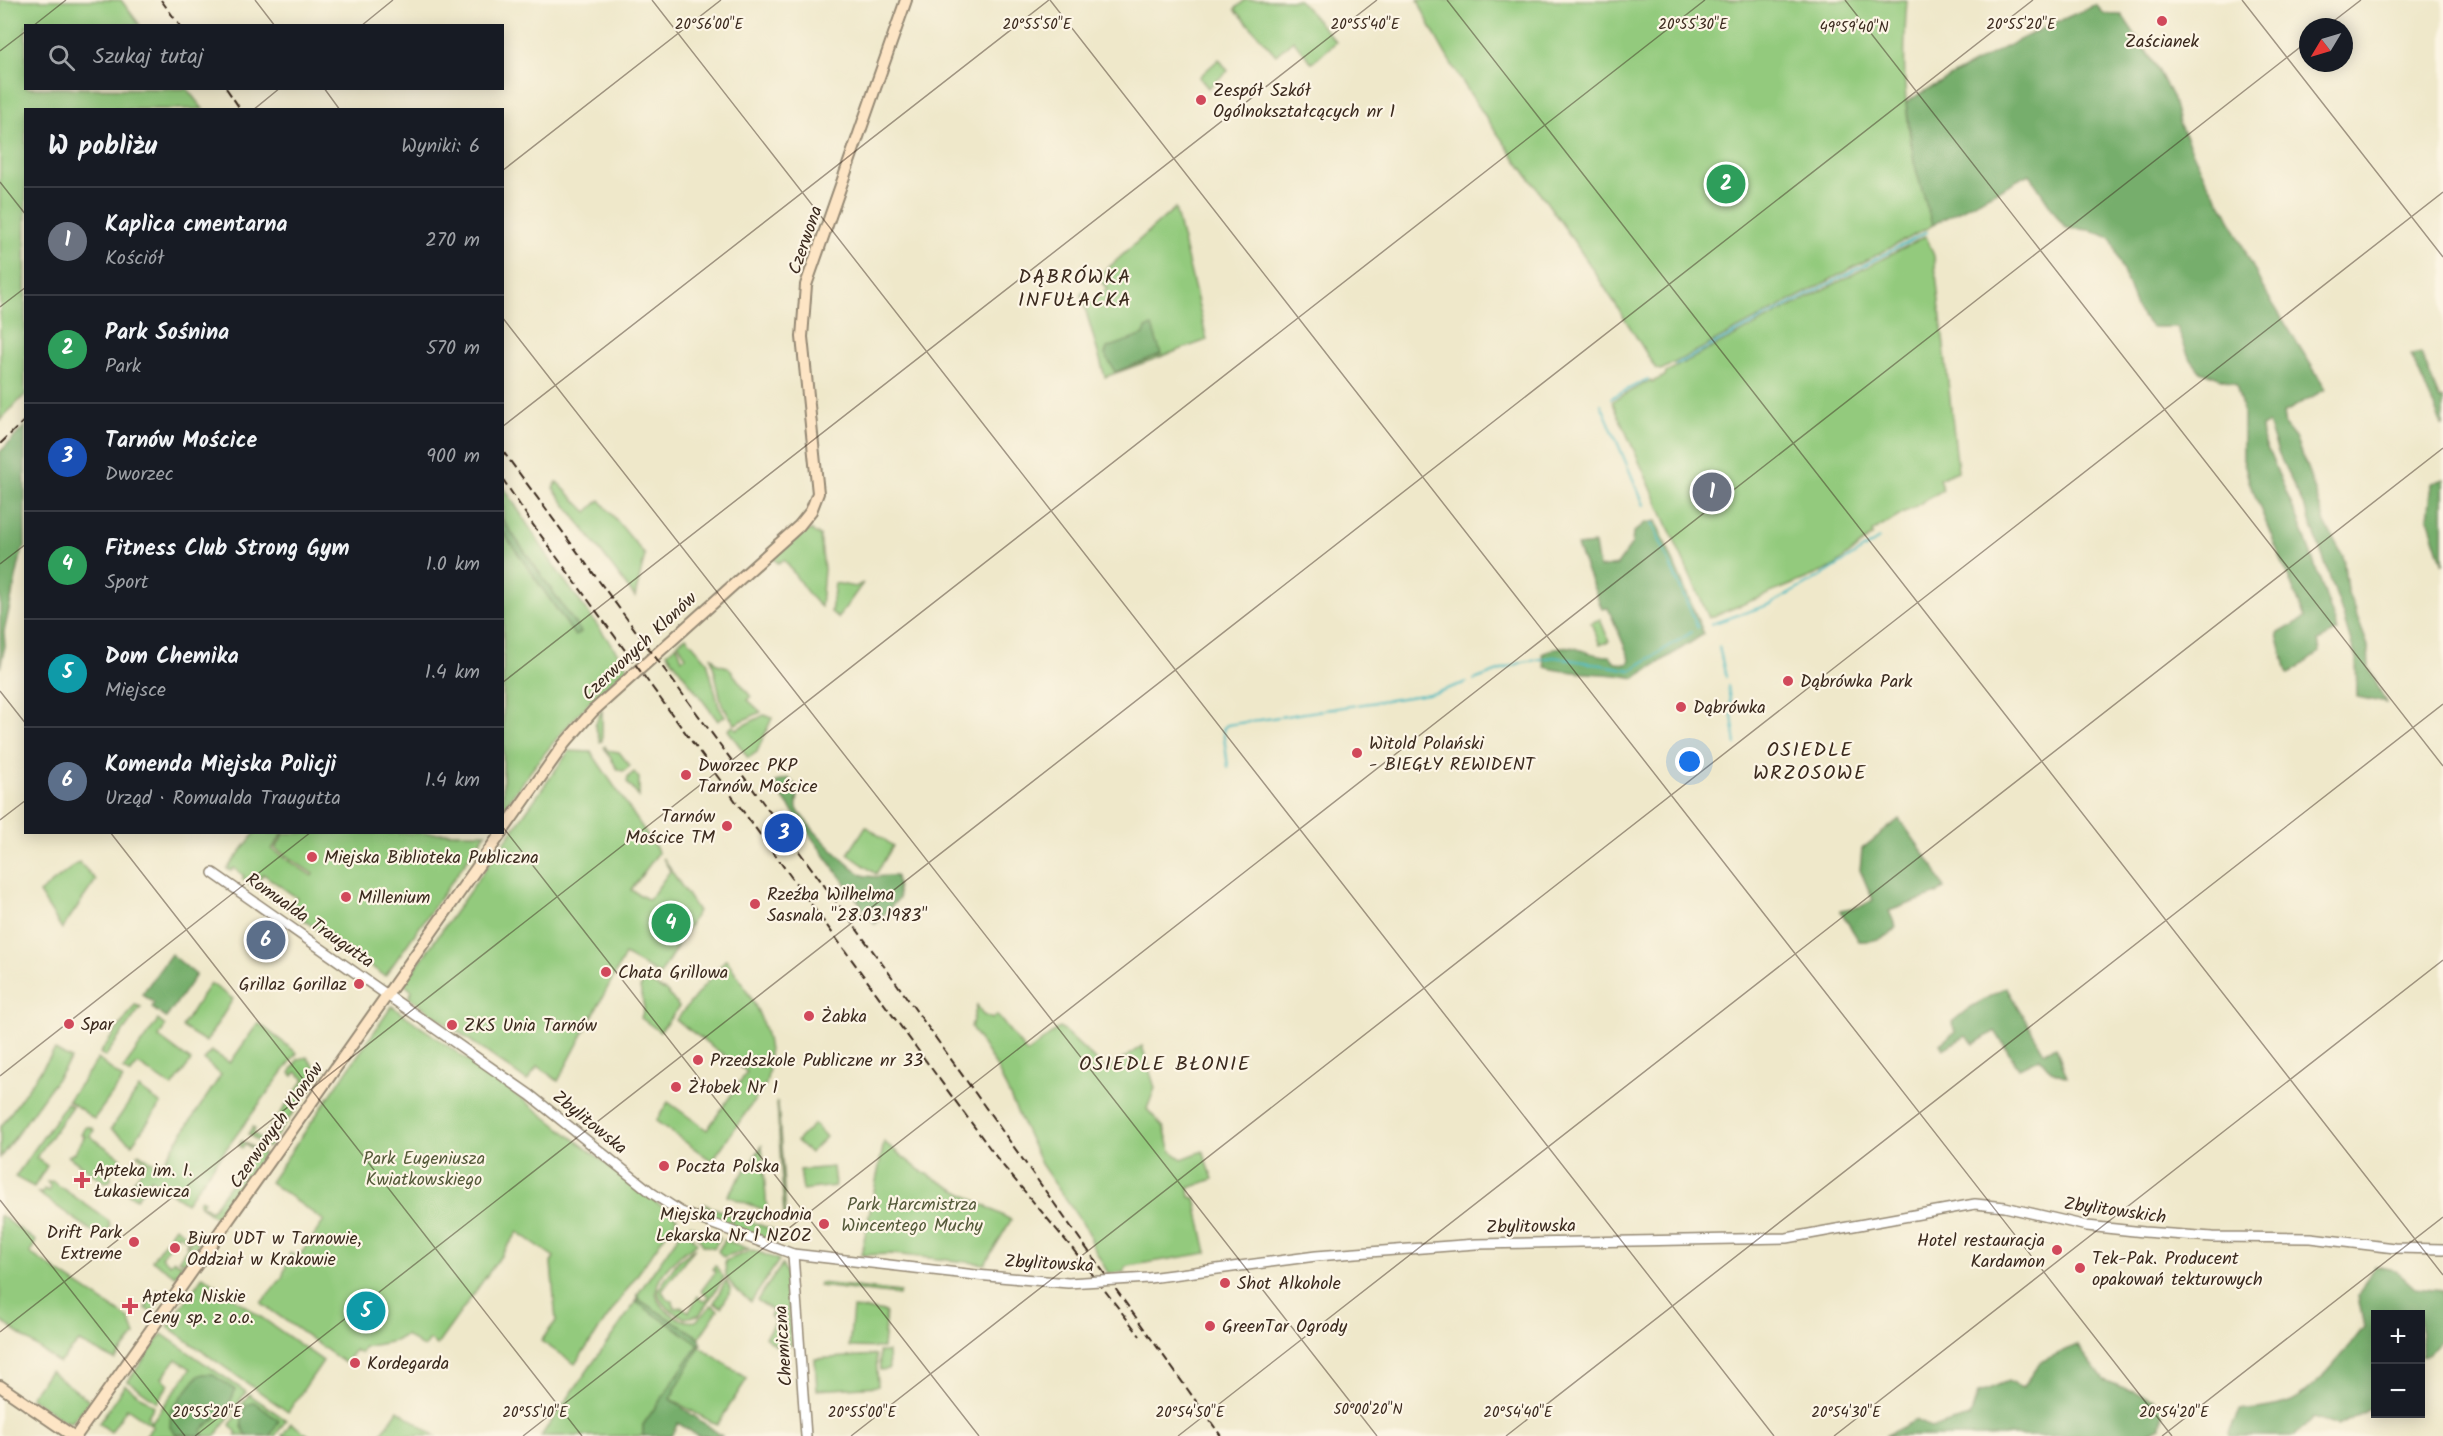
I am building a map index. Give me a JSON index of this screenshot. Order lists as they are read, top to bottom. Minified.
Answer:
{"streets":{"main road":["Czerwona","Czerwonych Klonów"],"street":["Romualda Traugutta","Zbylitowska","Zbylitowskich","Chemiczna"]},"crossings":[["Czerwona","Czerwonych Klonów"],["Czerwonych Klonów","Romualda Traugutta"],["Czerwonych Klonów","Zbylitowska"],["Romualda Traugutta","Zbylitowska"],["Zbylitowska","Zbylitowskich"],["Zbylitowska","Chemiczna"]],"districts":["DĄBRÓWKA INFUŁACKA","OSIEDLE WRZOSOWE","OSIEDLE BŁONIE"],"parks":["Park Eugeniusza Kwiatkowskiego","Park Harcmistrza Wincentego Muchy"],"places":{"other":["Zaścianek","Zespół Szkół Ogólnokształcących nr 1","Dąbrówka Park","Dąbrówka","Witold Polański - BIEGŁY REWIDENT","Dworzec PKP Tarnów Mościce","Tarnów Mościce TM","Miejska Biblioteka Publiczna","Millenium","Rzeźba Wilhelma Sasnala \"28.03.1983\"","Chata Grillowa","Grillaz Gorillaz","Żabka","Spar","ZKS Unia Tarnów","Przedszkole Publiczne nr 33","Żłobek Nr 1","Poczta Polska","Miejska Przychodnia Lekarska Nr 1 NZOZ","Drift Park Extreme","Biuro UDT w Tarnowie, Oddział w Krakowie","Hotel restauracja Kardamon","Tek-Pak. Producent opakowań tekturowych","Shot Alkohole","GreenTar Ogrody","Kordegarda"],"health":["Apteka im. I. Łukasiewicza","Apteka Niskie Ceny sp. z o.o."]},"north":"bottom left","page":{"search":"Szukaj tutaj","heading":["W pobliżu","Wyniki: 6"],"pins":["2","1","3","4","6","5"],"list":[{"mark":"1","name":"Kaplica cmentarna","note":"Kościół","value":"270 m"},{"mark":"2","name":"Park Sośnina","note":"Park","value":"570 m"},{"mark":"3","name":"Tarnów Mościce","note":"Dworzec","value":"900 m"},{"mark":"4","name":"Fitness Club Strong Gym","note":"Sport","value":"1.0 km"},{"mark":"5","name":"Dom Chemika","note":"Miejsce","value":"1.4 km"},{"mark":"6","name":"Komenda Miejska Policji","note":"Urząd · Romualda Traugutta","value":"1.4 km"}],"map_buttons":["+","−"]},"coordinates":["20°56'00\"E","20°55'50\"E","20°55'30\"E","20°55'20\"E","20°55'40\"E","49°59'40\"N","50°00'20\"N","20°55'10\"E","20°55'00\"E","20°54'50\"E","20°54'40\"E","20°54'30\"E","20°54'20\"E"]}
